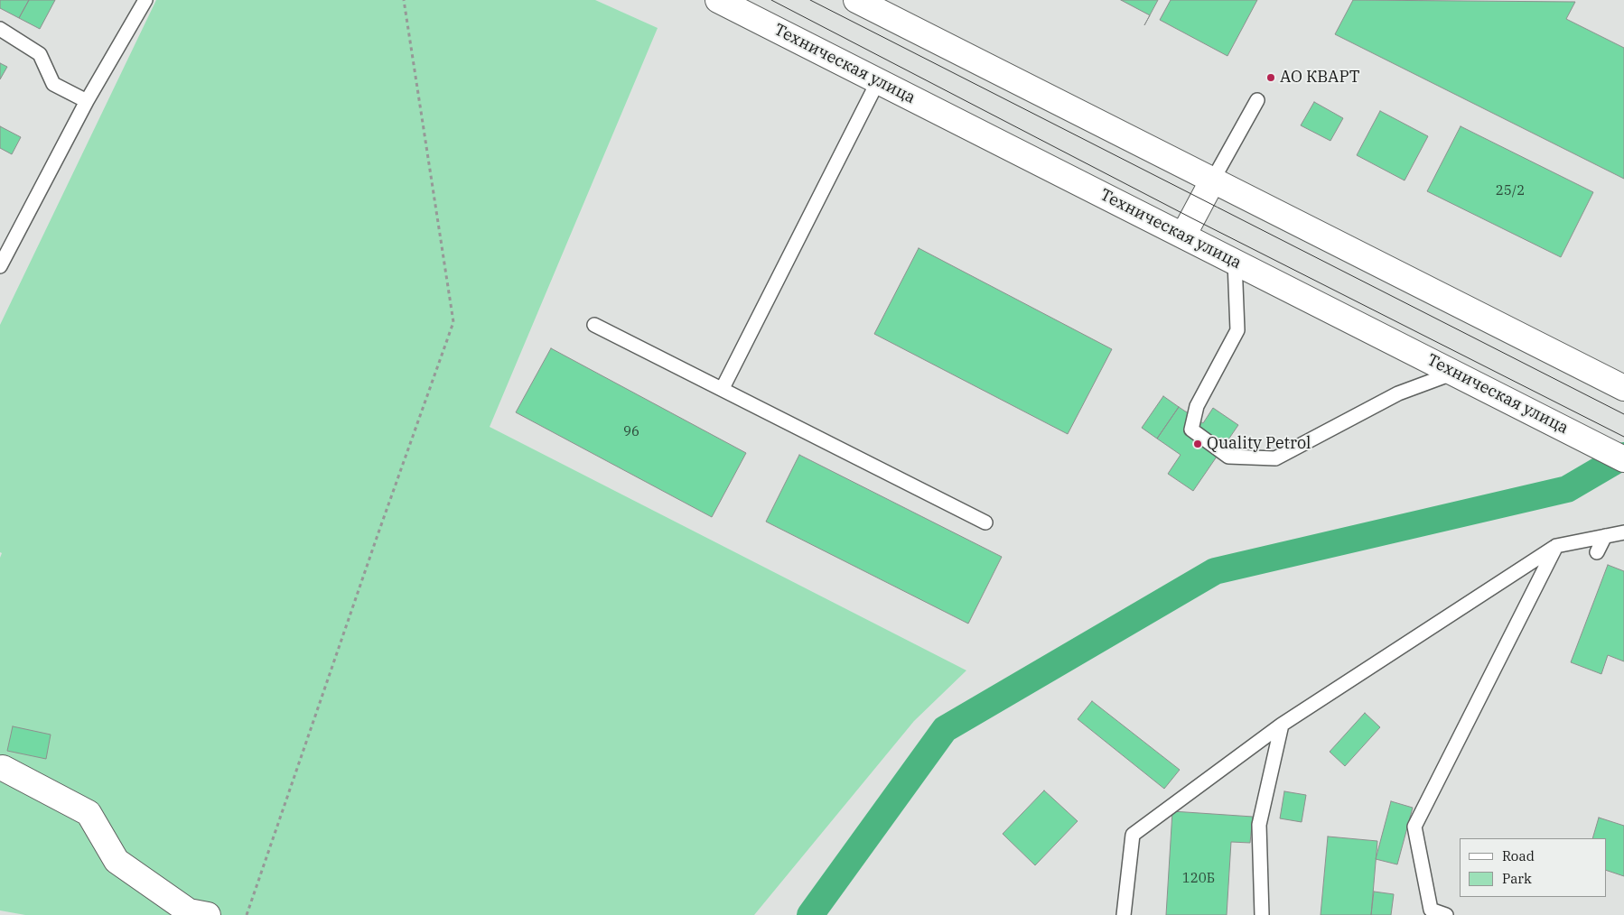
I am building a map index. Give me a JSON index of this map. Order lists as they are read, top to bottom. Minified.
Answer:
{"streets":{"main road":["Техническая улица"]},"places":["АО КВАРТ","Quality Petrol"],"house_numbers":["25/2","96","120Б"],"legend":["Road","Park"]}
